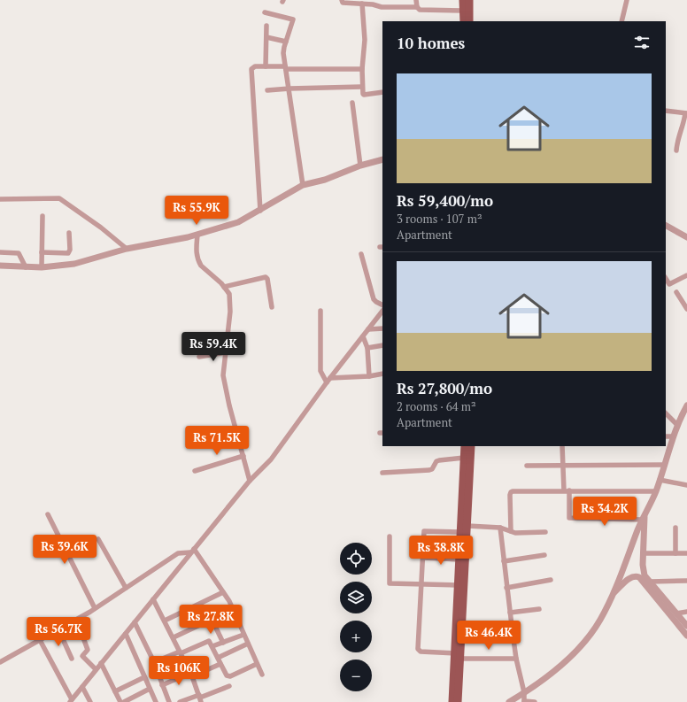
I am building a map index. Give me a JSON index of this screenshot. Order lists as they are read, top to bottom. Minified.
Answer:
{"page":{"heading":"10 homes","list":[{"name":"Rs 59,400/mo","note":"3 rooms · 107 m² · Apartment"},{"name":"Rs 27,800/mo","note":"2 rooms · 64 m² · Apartment"}],"price":["Rs 55.9K","Rs 59.4K","Rs 71.5K","Rs 34.2K","Rs 39.6K","Rs 38.8K","Rs 27.8K","Rs 56.7K","Rs 46.4K","Rs 106K"],"map_buttons":["+","−"]}}
